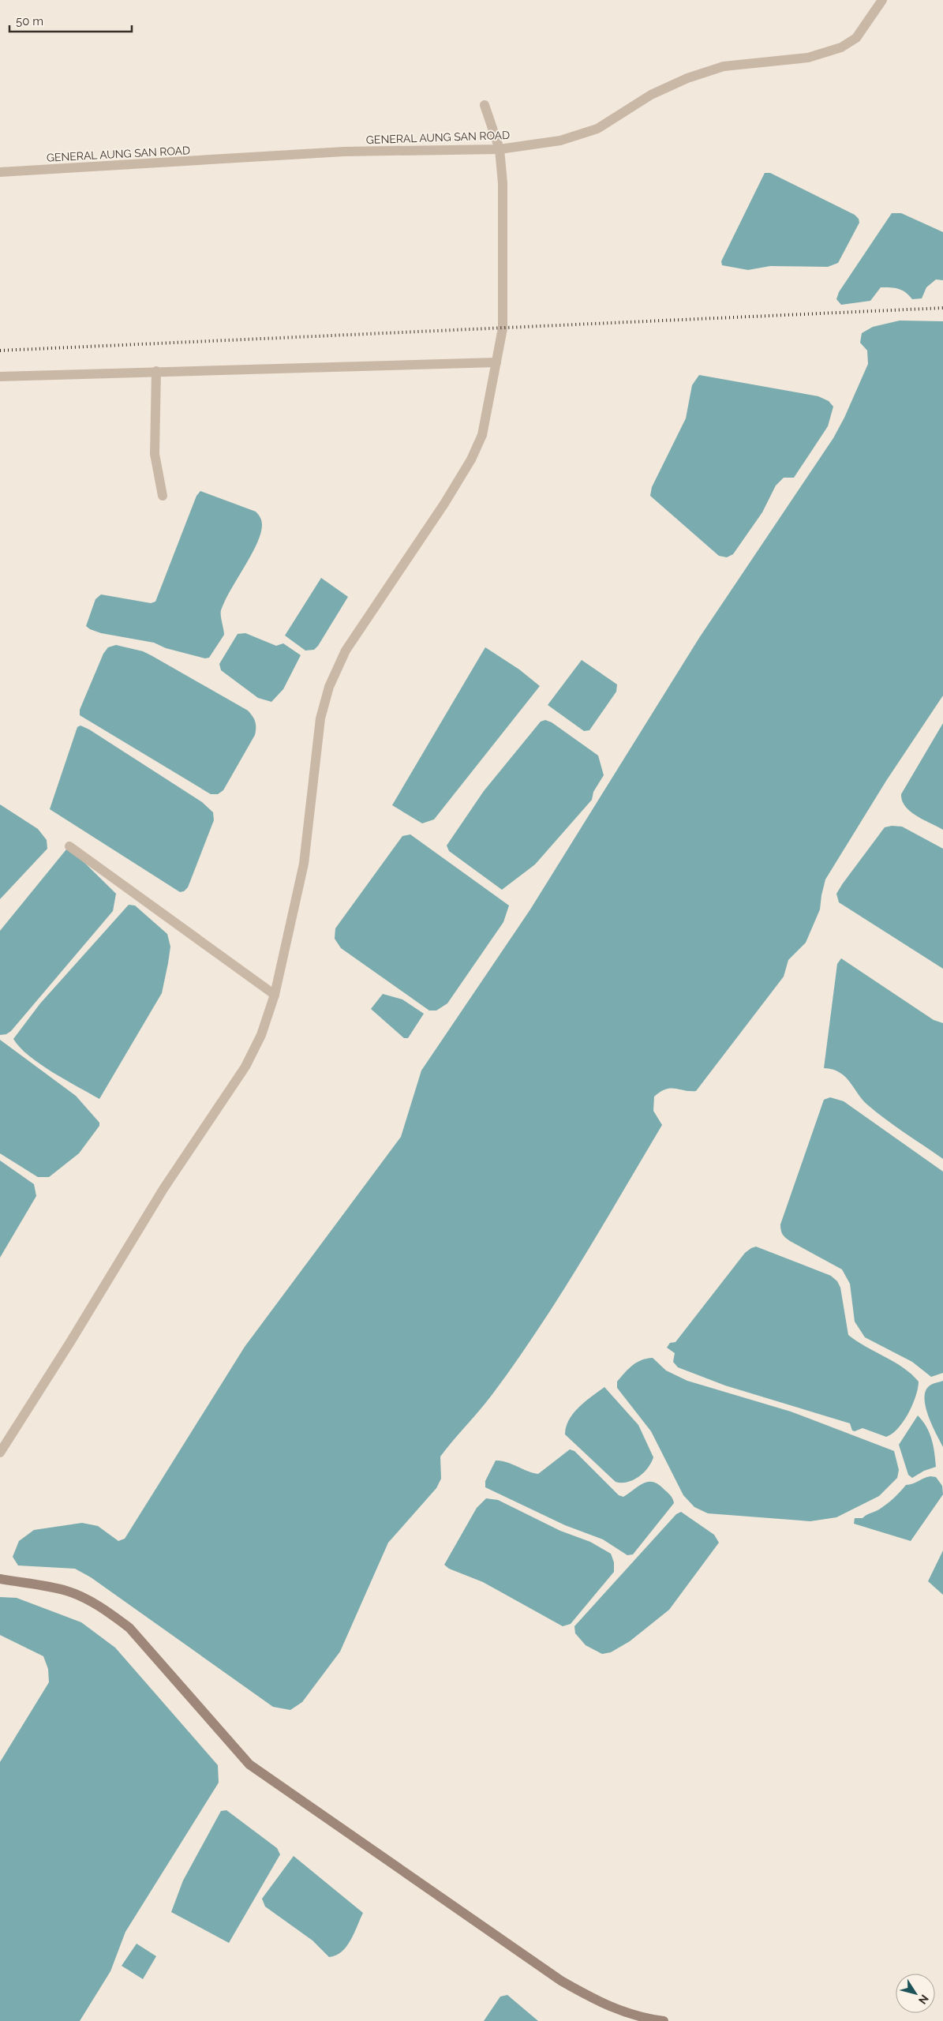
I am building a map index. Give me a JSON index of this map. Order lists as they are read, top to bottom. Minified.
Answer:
{"streets":{"street":["GENERAL AUNG SAN ROAD"]},"scale_bar":"50 m","north":"bottom right"}
